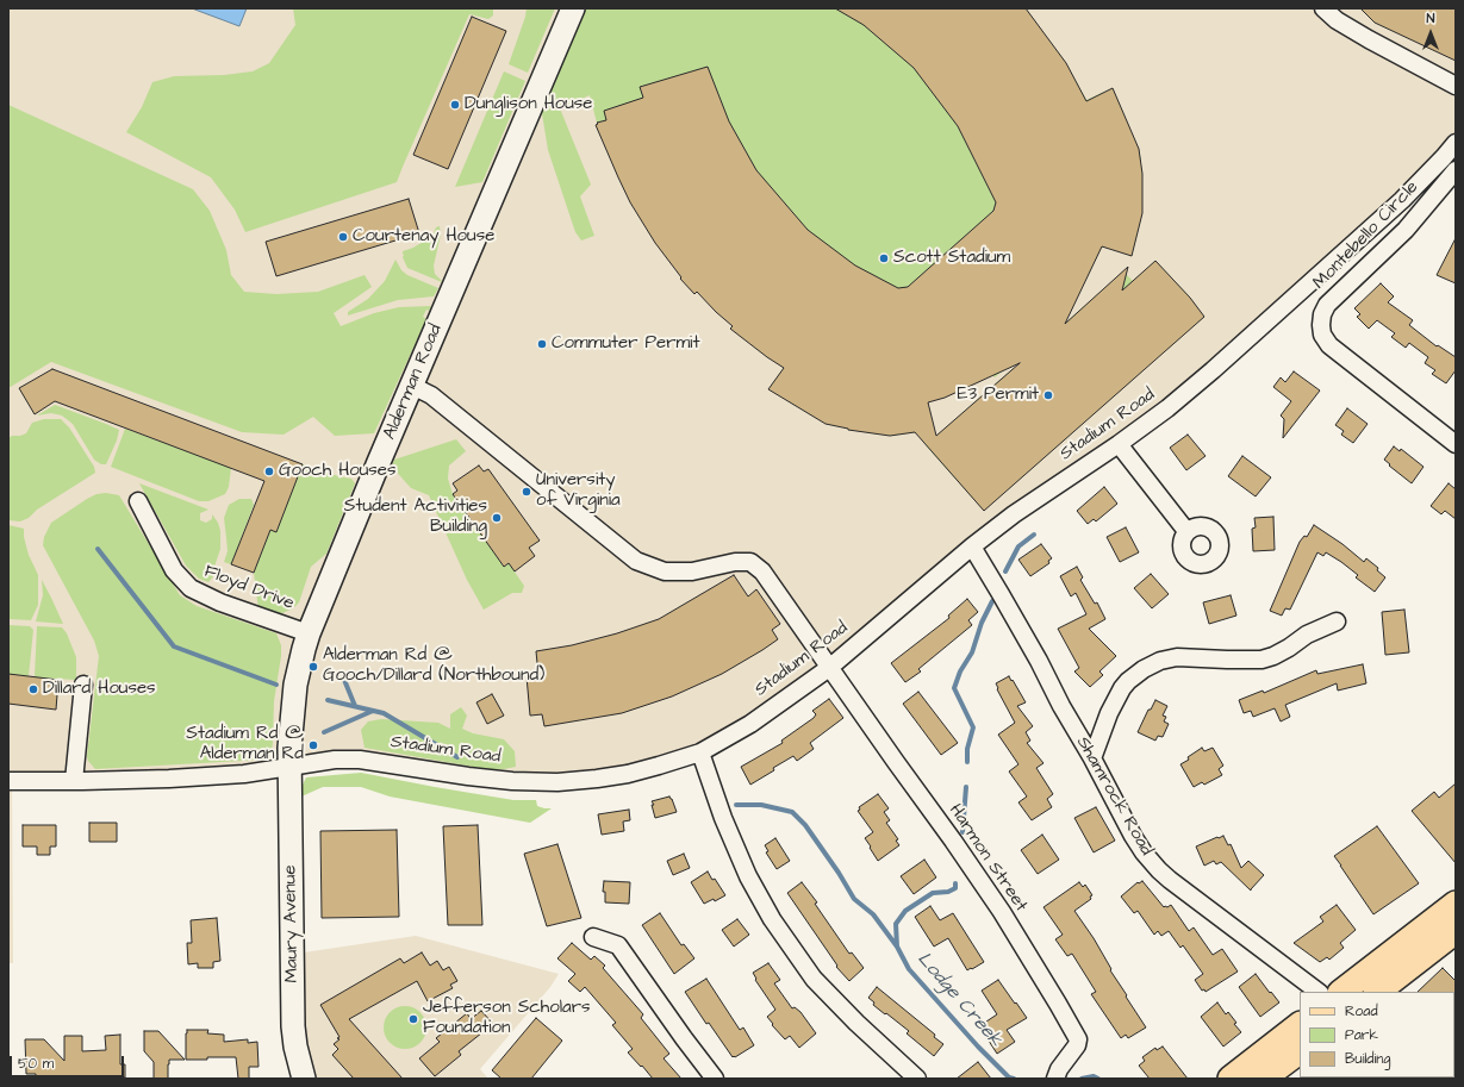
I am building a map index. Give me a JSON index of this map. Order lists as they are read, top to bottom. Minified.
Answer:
{"streets":{"main road":["Alderman Road","Maury Avenue"],"street":["Montebello Circle","Stadium Road","Floyd Drive","Shamrock Road","Harmon Street"]},"crossings":[["Alderman Road","Stadium Road"],["Alderman Road","Floyd Drive"],["Alderman Road","Maury Avenue"],["Stadium Road","Shamrock Road"],["Stadium Road","Harmon Street"],["Stadium Road","Maury Avenue"]],"water":["Lodge Creek"],"places":["Dunglison House","Courtenay House","Scott Stadium","Commuter Permit","E3 Permit","Gooch Houses","University of Virginia","Student Activities Building","Alderman Rd @ Gooch/Dillard (Northbound)","Dillard Houses","Stadium Rd @ Alderman Rd","Jefferson Scholars Foundation"],"legend":["Road","Park","Building"],"scale_bar":"50 m","north":"top"}
